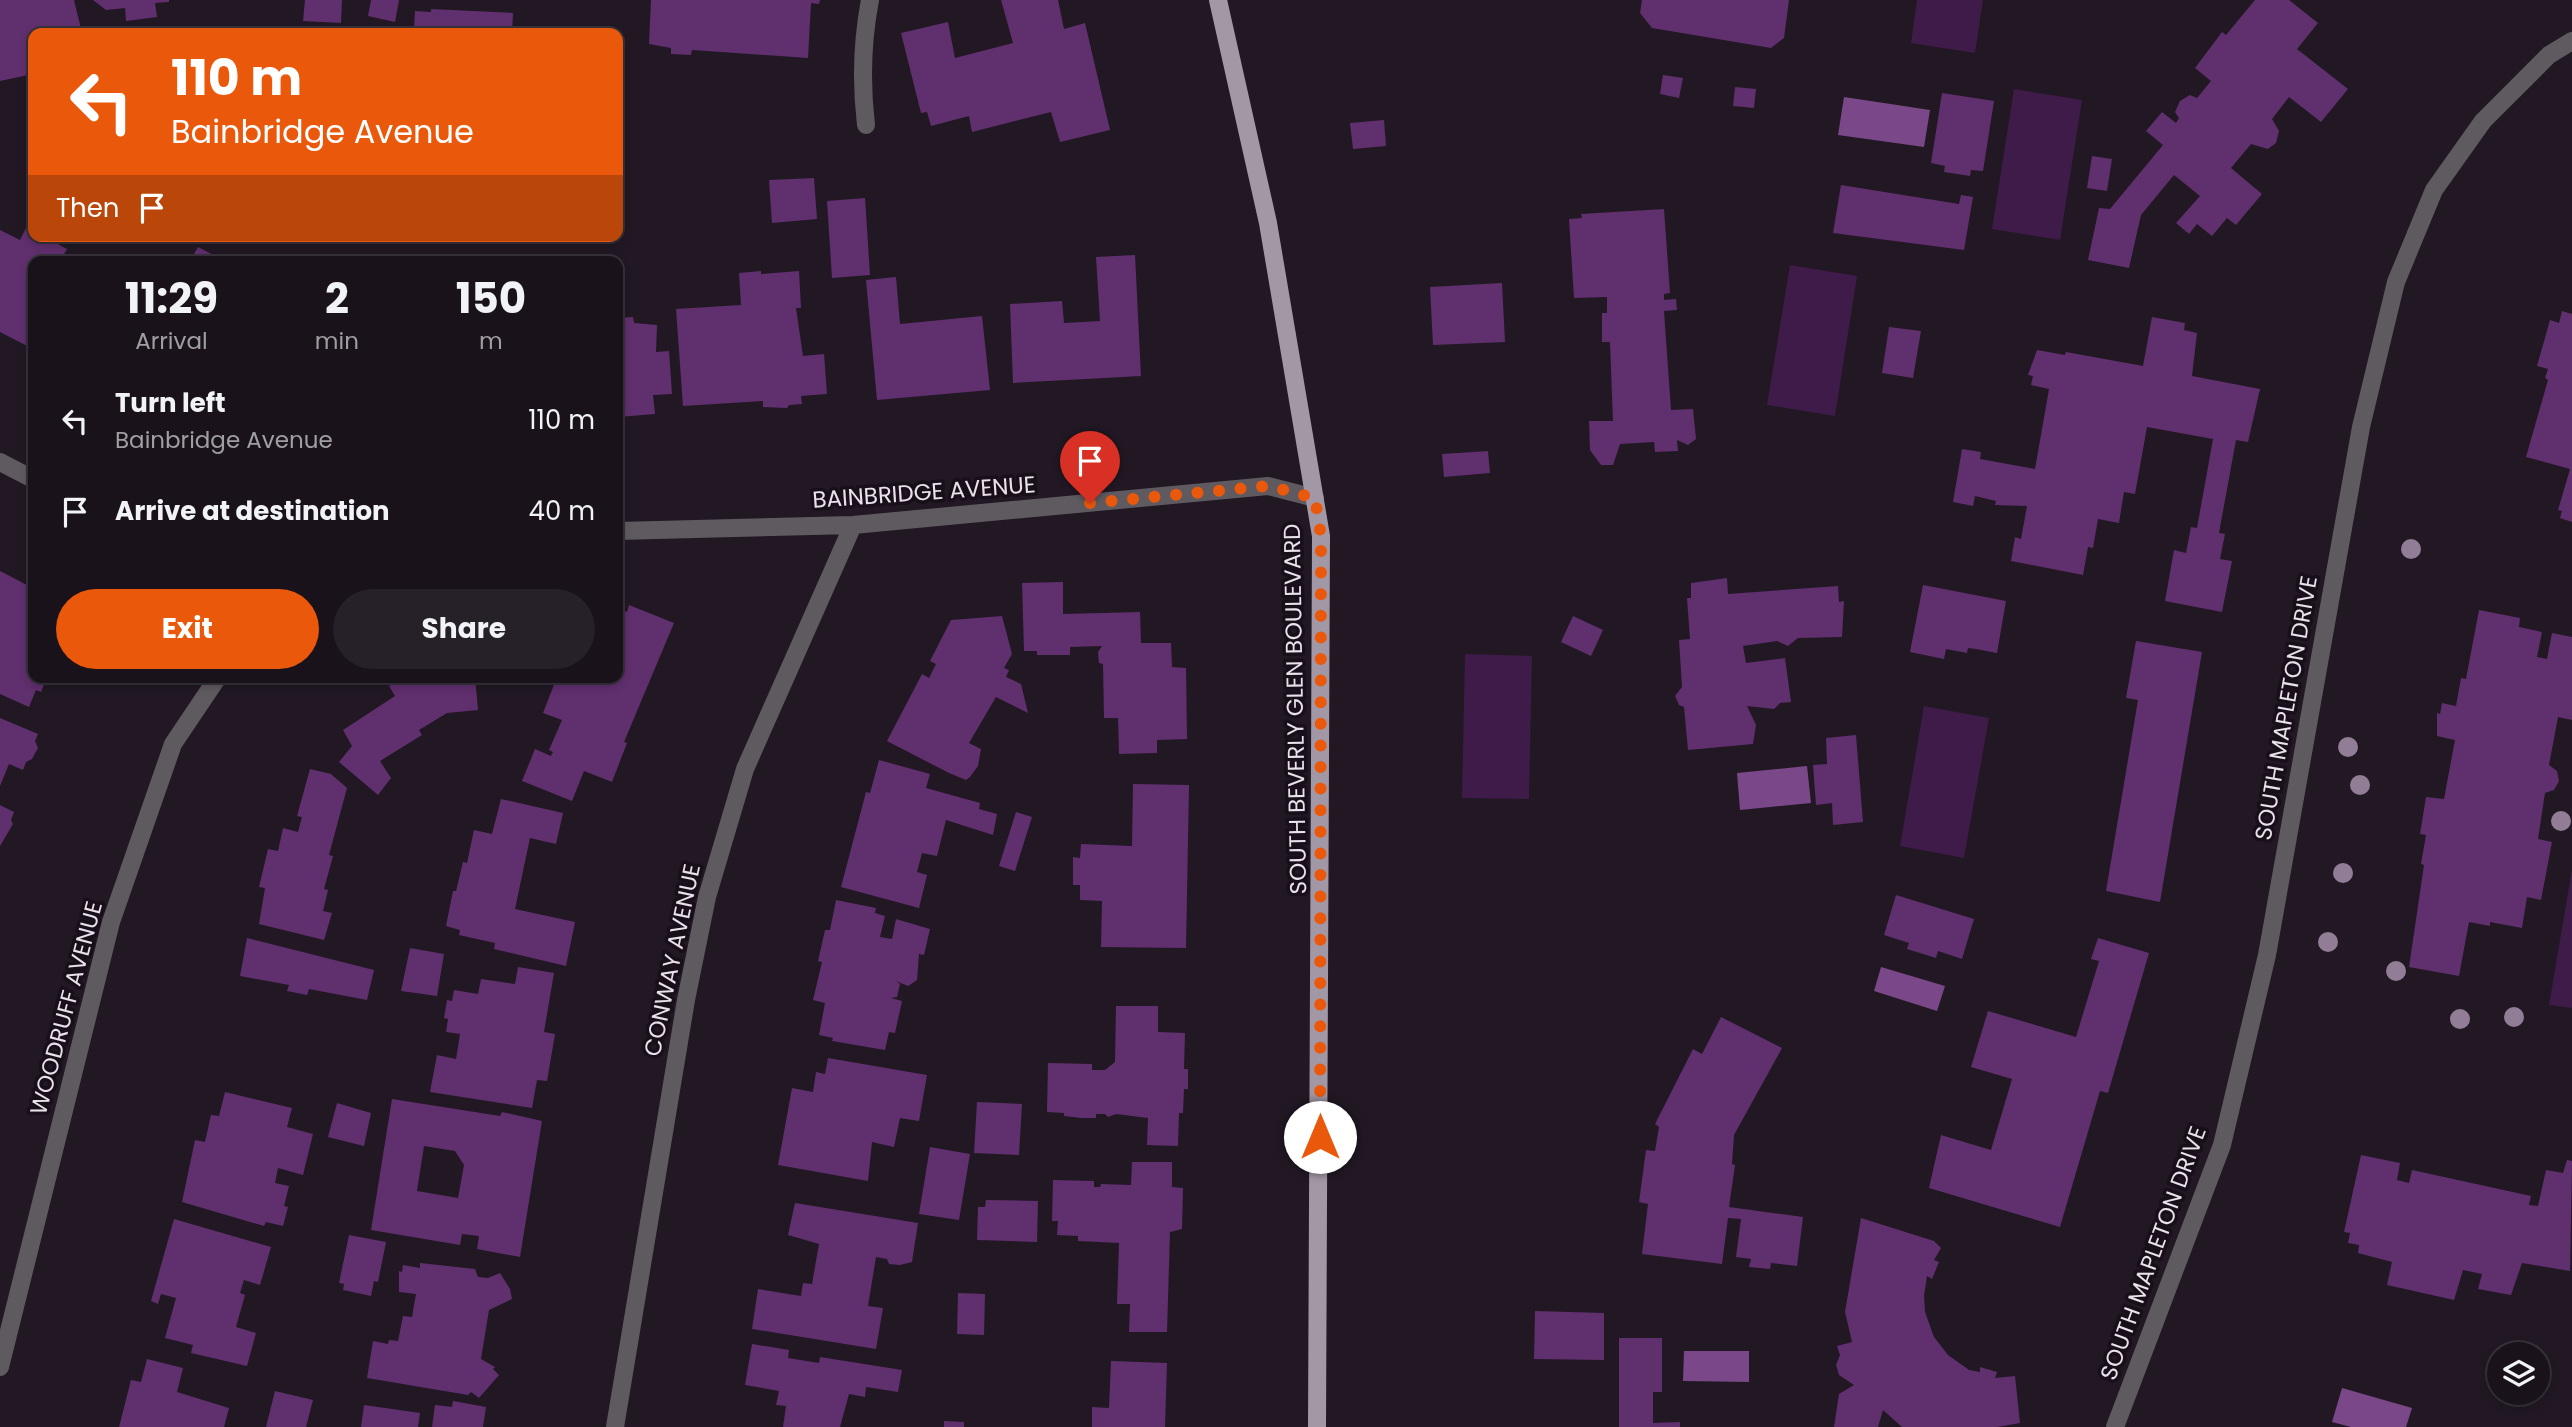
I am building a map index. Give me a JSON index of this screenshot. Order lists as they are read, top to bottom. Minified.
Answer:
{"streets":{"main road":["SOUTH BEVERLY GLEN BOULEVARD"],"street":["BAINBRIDGE AVENUE","SOUTH MAPLETON DRIVE","CONWAY AVENUE","WOODRUFF AVENUE"]},"crossings":[["BAINBRIDGE AVENUE","SOUTH BEVERLY GLEN BOULEVARD"],["BAINBRIDGE AVENUE","CONWAY AVENUE"]],"page":{"turn":["110 m","Bainbridge Avenue"],"then":"Then","eta":["11:29","Arrival","2","min","150","m"],"list":[{"name":"Turn left","note":"Bainbridge Avenue","value":"110 m"},{"name":"Arrive at destination","value":"40 m"}],"buttons":["Exit","Share"]}}
